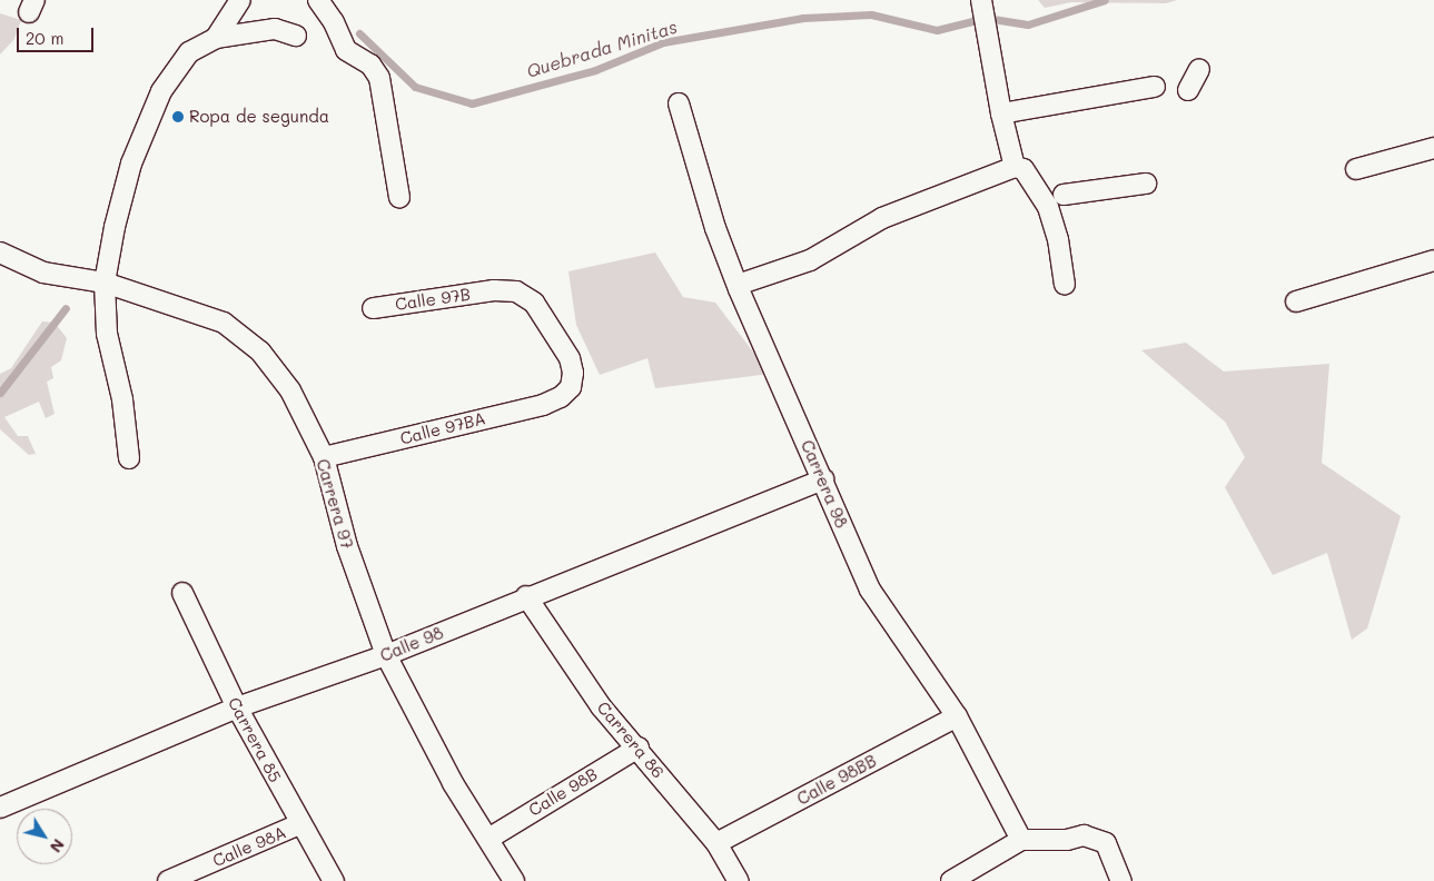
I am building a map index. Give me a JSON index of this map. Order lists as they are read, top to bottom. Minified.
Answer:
{"streets":{"street":["Calle 97B","Calle 97BA","Carrera 98","Carrera 97","Calle 98","Carrera 85","Carrera 86","Calle 98BB","Calle 98B","Calle 98A"]},"crossings":[["Calle 97B","Calle 97BA"],["Calle 97BA","Carrera 97"],["Carrera 98","Calle 98"],["Carrera 98","Calle 98BB"],["Carrera 97","Calle 98"],["Carrera 97","Calle 98B"],["Calle 98","Carrera 85"],["Calle 98","Carrera 86"],["Carrera 85","Calle 98A"],["Carrera 86","Calle 98BB"],["Carrera 86","Calle 98B"]],"water":["Quebrada Minitas"],"places":["Ropa de segunda"],"scale_bar":"20 m","north":"bottom right"}
